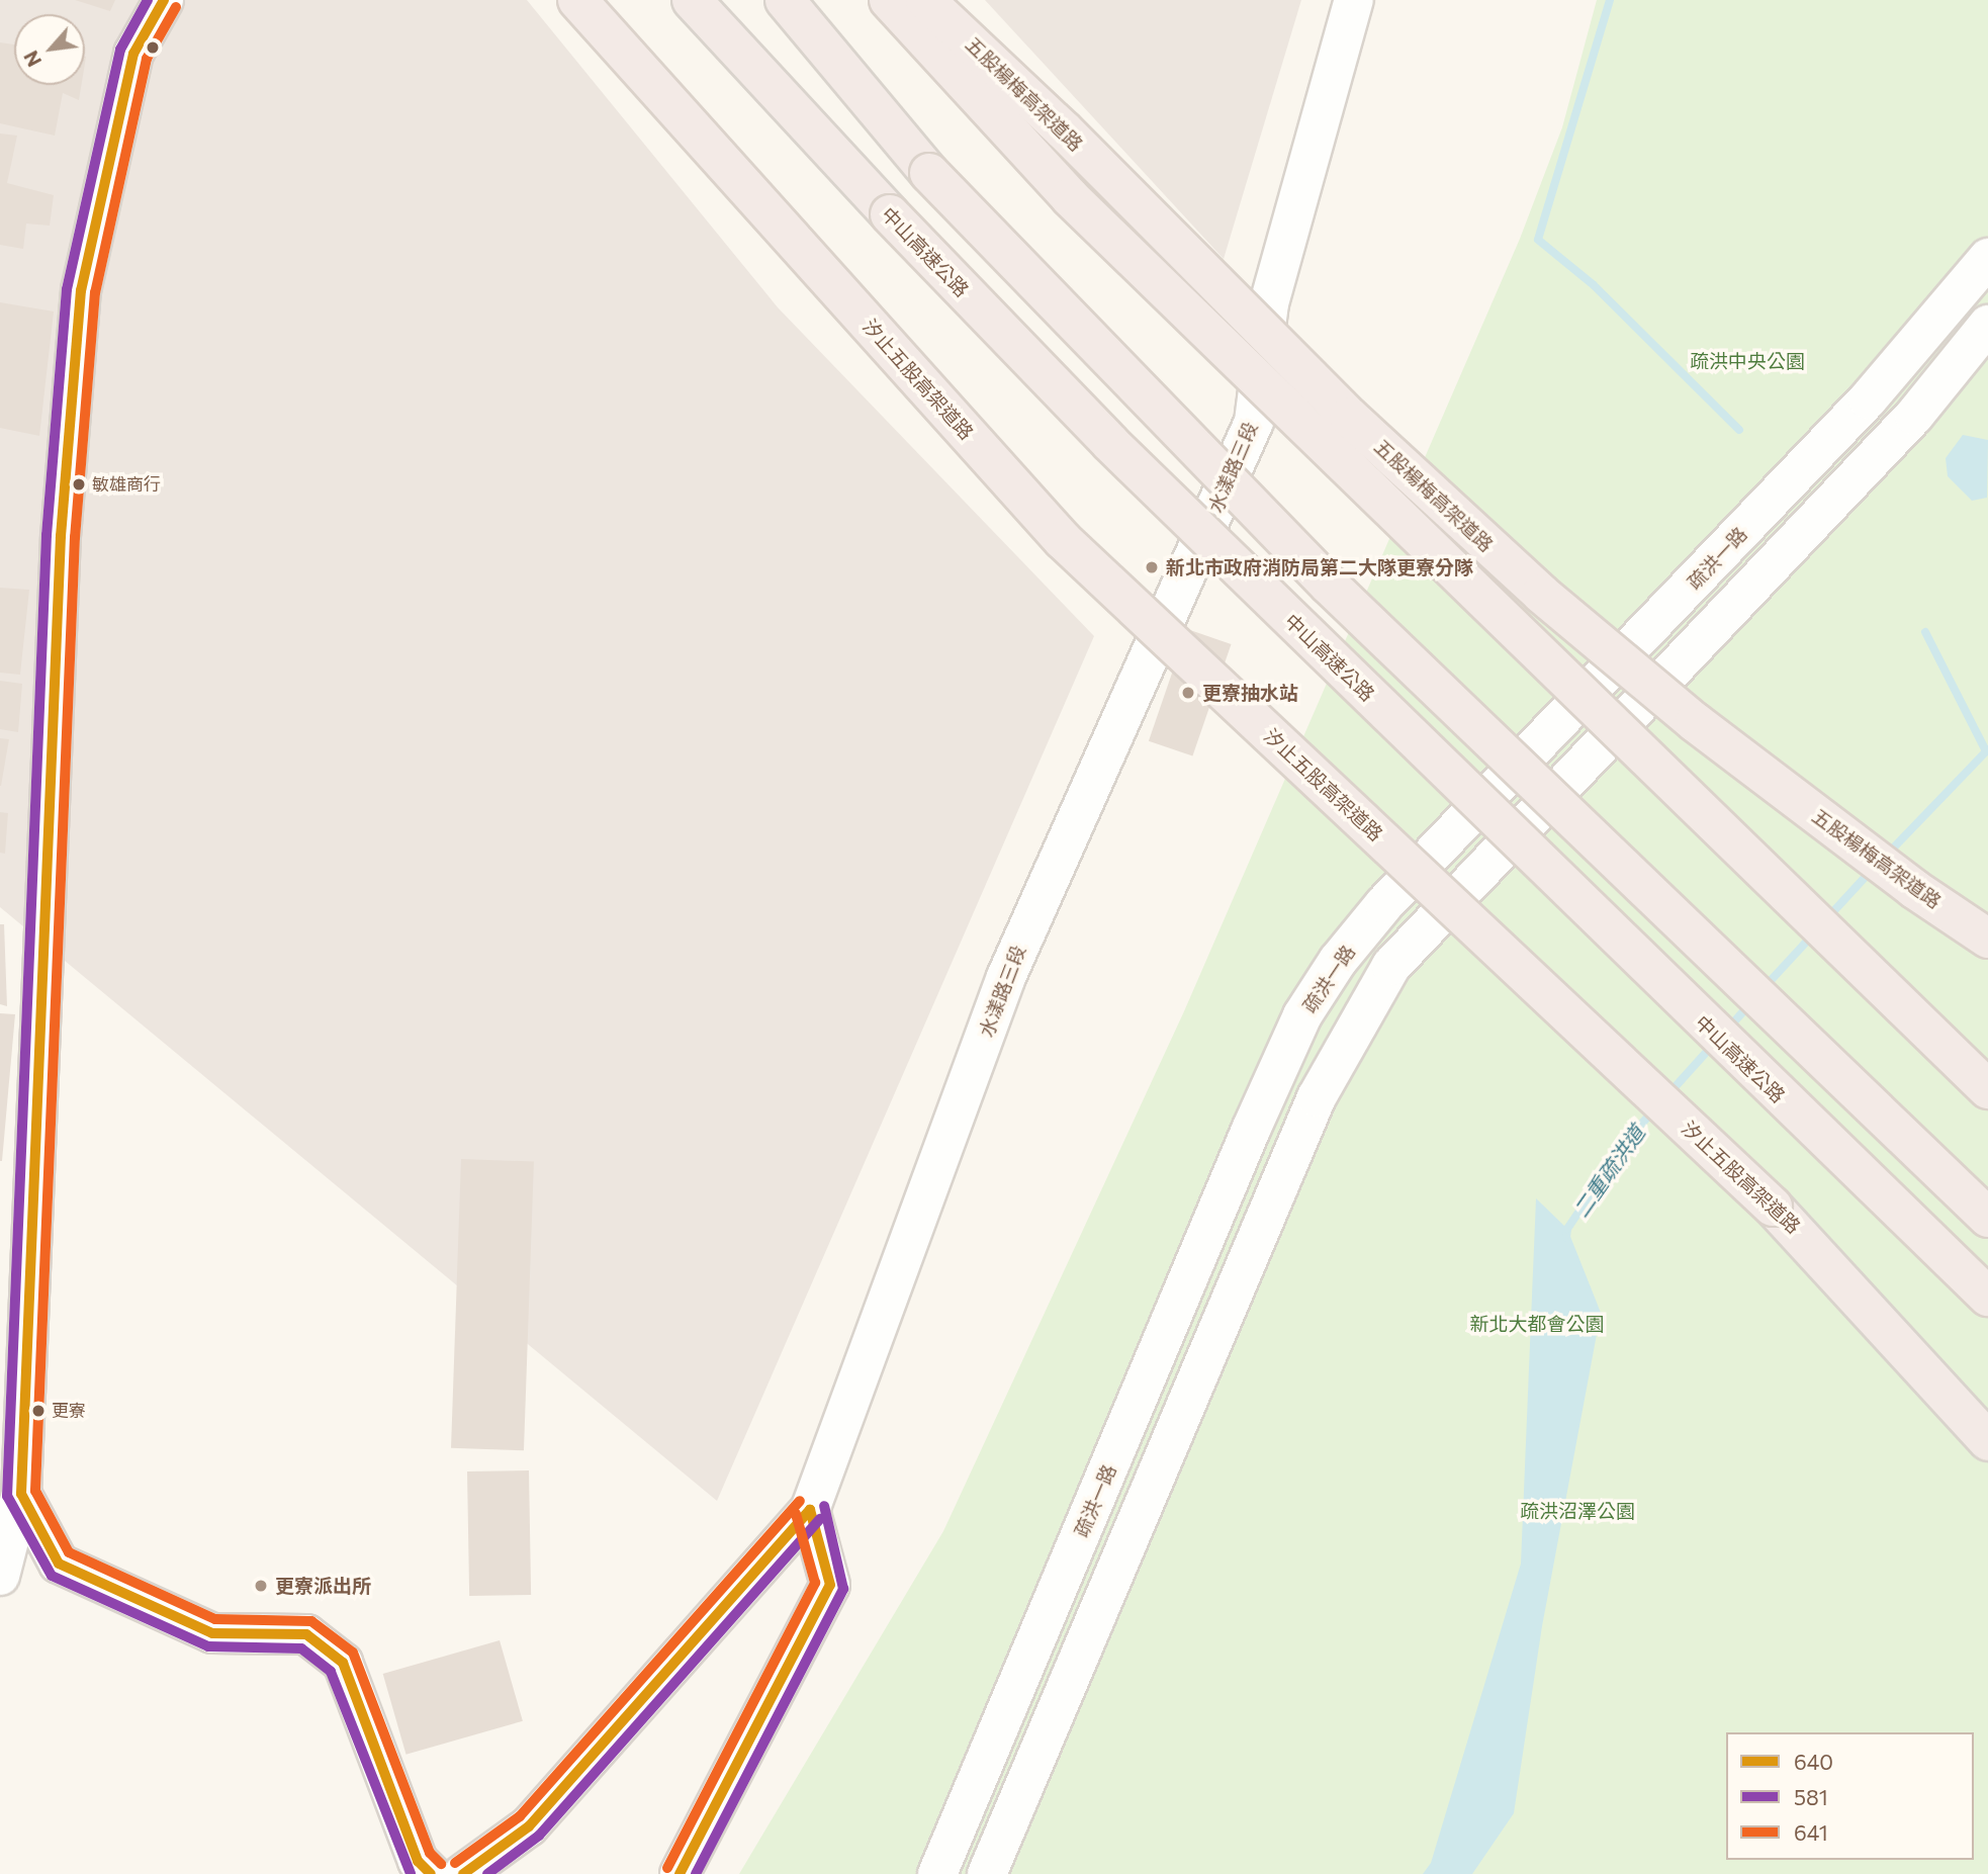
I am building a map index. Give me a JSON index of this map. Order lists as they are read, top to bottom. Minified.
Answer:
{"streets":{"highway":["五股楊梅高架道路","中山高速公路","汐止五股高架道路"],"street":["水漾路三段","疏洪一路"]},"water":["二重疏洪道"],"parks":["疏洪中央公園","新北大都會公園","疏洪沼澤公園"],"places":["敏雄商行","新北市政府消防局第二大隊更寮分隊","更寮抽水站","更寮","更寮派出所"],"lines":["transit line 640","transit line 581","transit line 641"],"legend":["640","581","641"],"north":"bottom left"}
